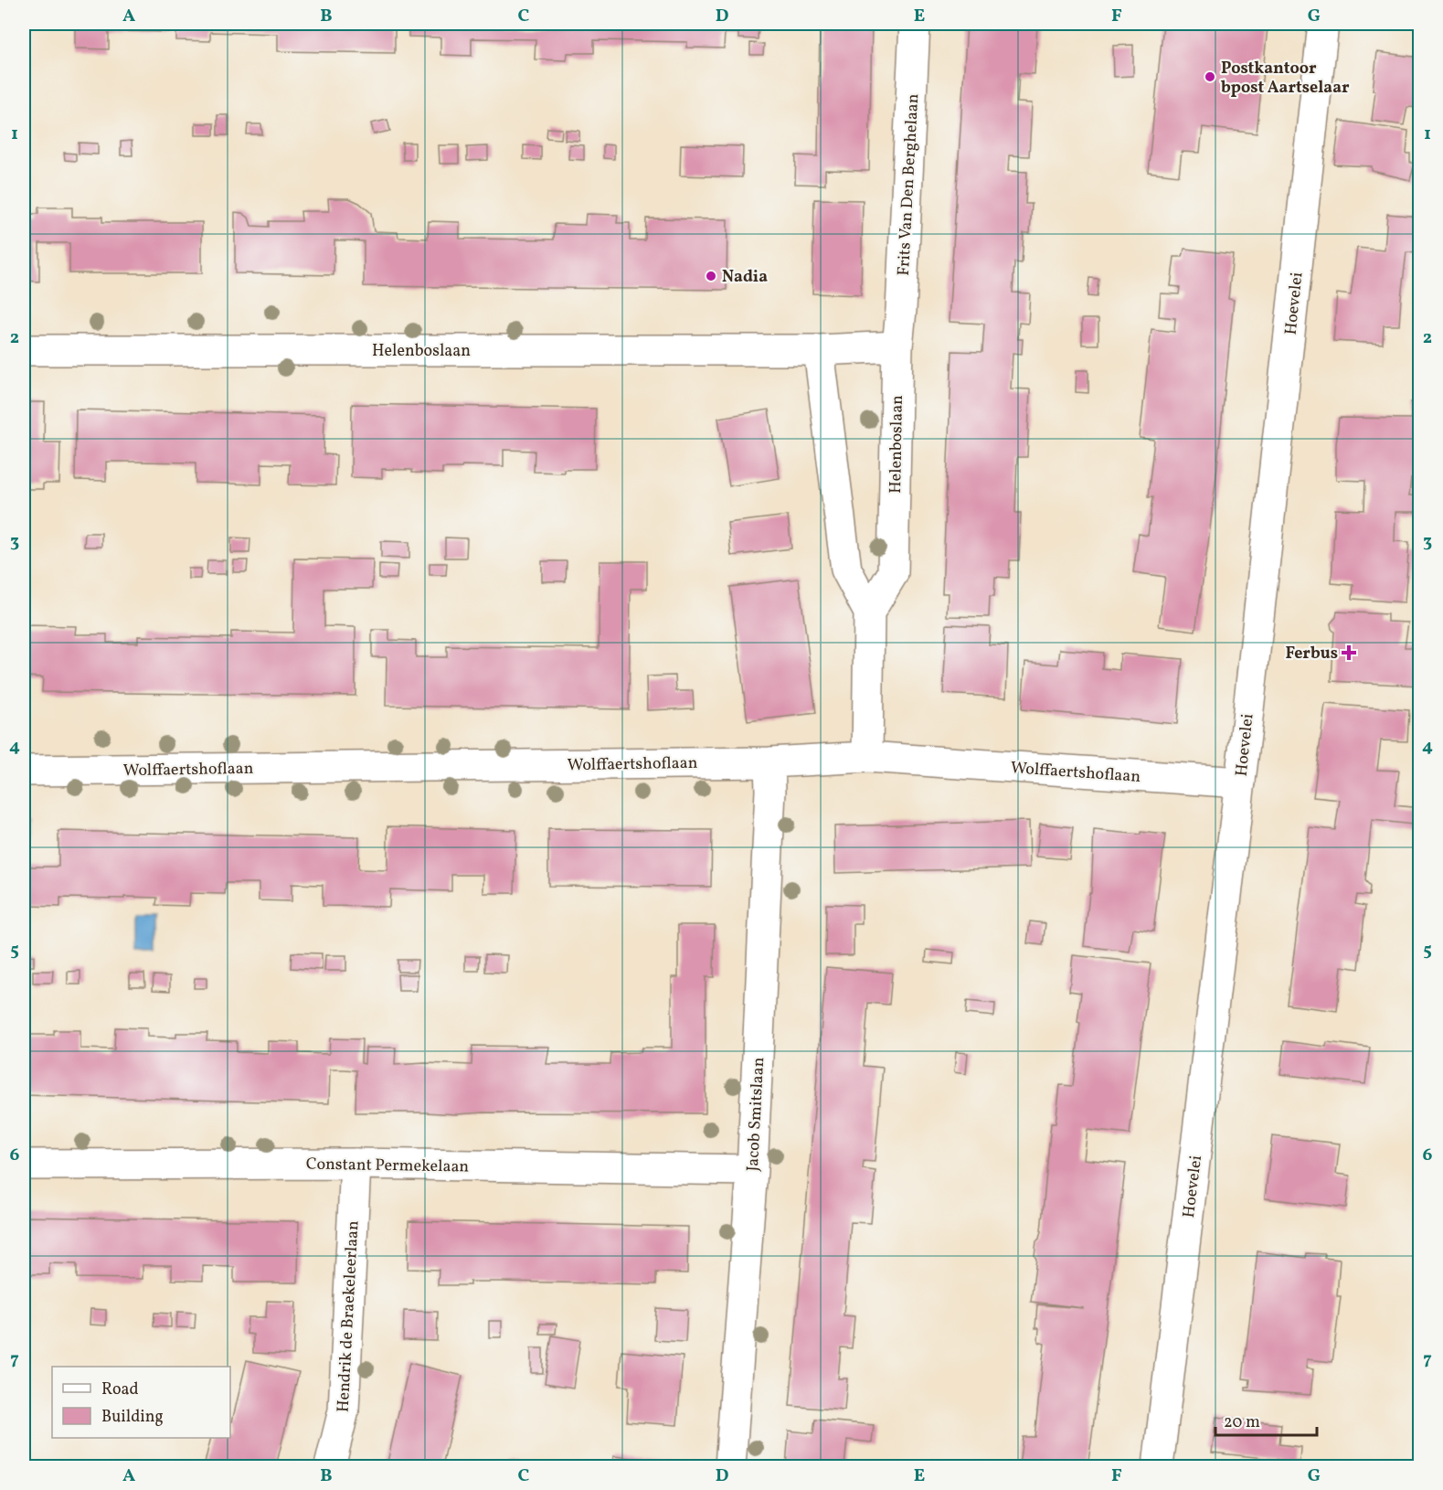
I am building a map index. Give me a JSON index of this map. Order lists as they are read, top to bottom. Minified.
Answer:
{"streets":{"street":["Frits Van Den Berghelaan","Hoevelei","Helenboslaan","Wolffaertshoflaan","Jacob Smitslaan","Constant Permekelaan","Hendrik de Braekeleerlaan"]},"crossings":[["Frits Van Den Berghelaan","Helenboslaan"],["Hoevelei","Wolffaertshoflaan"],["Wolffaertshoflaan","Jacob Smitslaan"],["Jacob Smitslaan","Constant Permekelaan"],["Constant Permekelaan","Hendrik de Braekeleerlaan"]],"places":{"other":["Postkantoor bpost Aartselaar","Nadia"],"health":["Ferbus"]},"legend":["Road","Building"],"scale_bar":"20 m","grid":{"columns":["A","B","C","D","E","F","G"],"rows":["1","2","3","4","5","6","7"]}}
